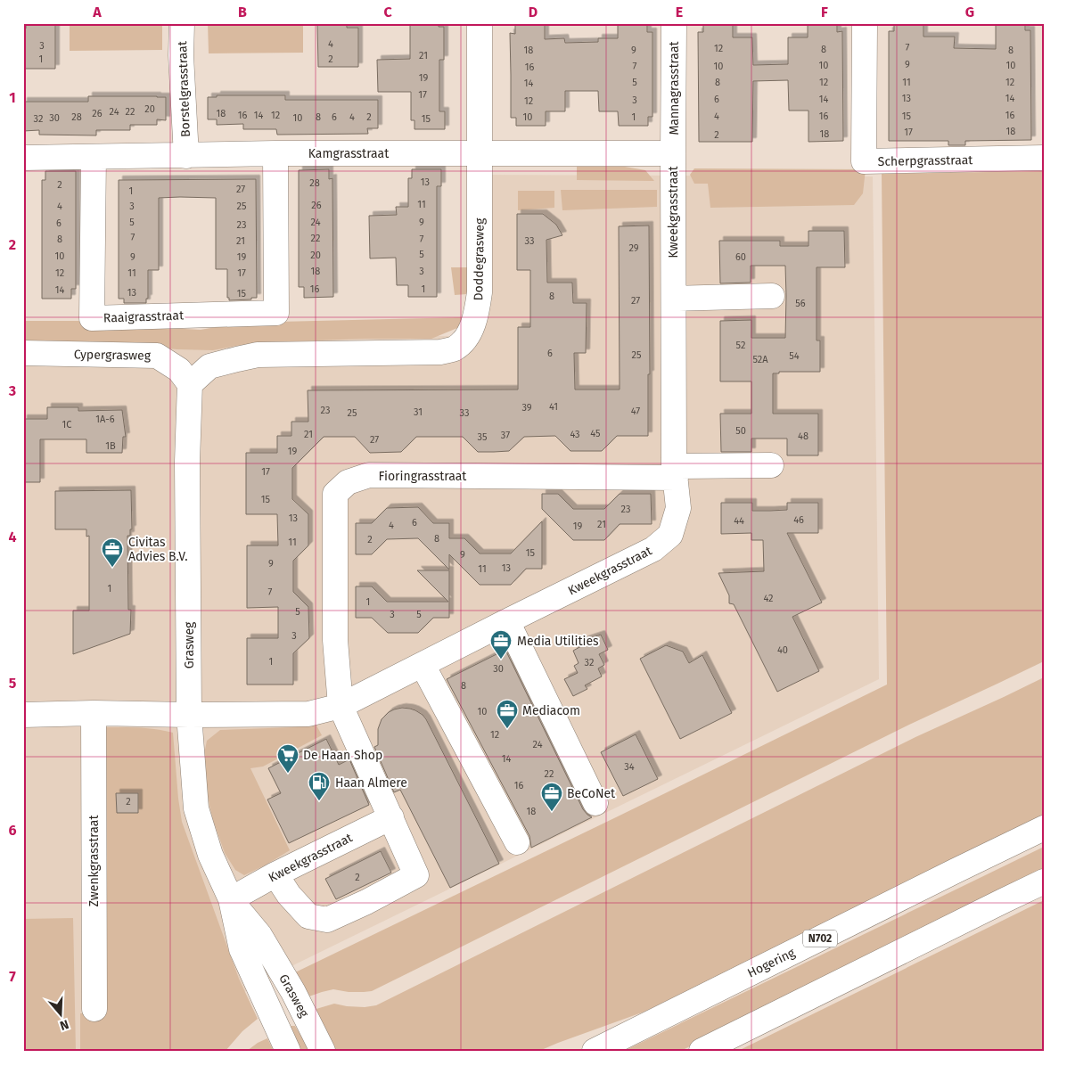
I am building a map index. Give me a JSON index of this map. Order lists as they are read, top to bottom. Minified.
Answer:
{"streets":{"main road":["Mannagrasstraat","Borstelgrasstraat","Kamgrasstraat","Scherpgrasstraat","Kweekgrasstraat","Doddegrasweg","Raaigrasstraat","Cypergrasweg","Fioringrasstraat","Grasweg","Zwenkgrasstraat","N702","Hogering"]},"crossings":[["Mannagrasstraat","Kamgrasstraat"],["Mannagrasstraat","Kweekgrasstraat"],["Borstelgrasstraat","Kamgrasstraat"],["Kamgrasstraat","Kweekgrasstraat"],["Kamgrasstraat","Doddegrasweg"],["Kamgrasstraat","Raaigrasstraat"],["Kweekgrasstraat","Fioringrasstraat"],["Kweekgrasstraat","Grasweg"],["Doddegrasweg","Cypergrasweg"],["Doddegrasweg","Grasweg"],["Cypergrasweg","Grasweg"]],"places":{"office":["Civitas Advies B.V.","Media Utilities","Mediacom","BeCoNet"],"supermarket":["De Haan Shop"],"fuel station":["Haan Almere"]},"house_numbers":["4","3","7","12","8","18","9","8","21","1","2","9","10","10","7","10","16","19","5","8","12","11","12","14","17","13","14","6","14","3","12","20","24","22","26","18","16","14","12","16","4","16","15","28","8","6","4","2","10","1","30","10","32","15","18","17","18","2","13","28","2","27","1","11","26","4","3","25","5","24","9","6","23","7","22","8","7","21","33","29","5","20","10","9","19","60","18","3","12","11","17","16","1","14","13","15","8","27","56","52","6","25","54","52A","41","39","23","47","31","25","33","1A-6","1C","50","45","21","43","37","48","35","27","1B","19","17","15","23","13","46","44","6","21","4","19","8","2","11","15","9","9","13","11","1","7","42","1","5","3","5","3","40","1","32","30","8","10","12","24","14","34","22","16","2","18","2"],"north":"bottom","grid":{"columns":["A","B","C","D","E","F","G"],"rows":["1","2","3","4","5","6","7"]}}
